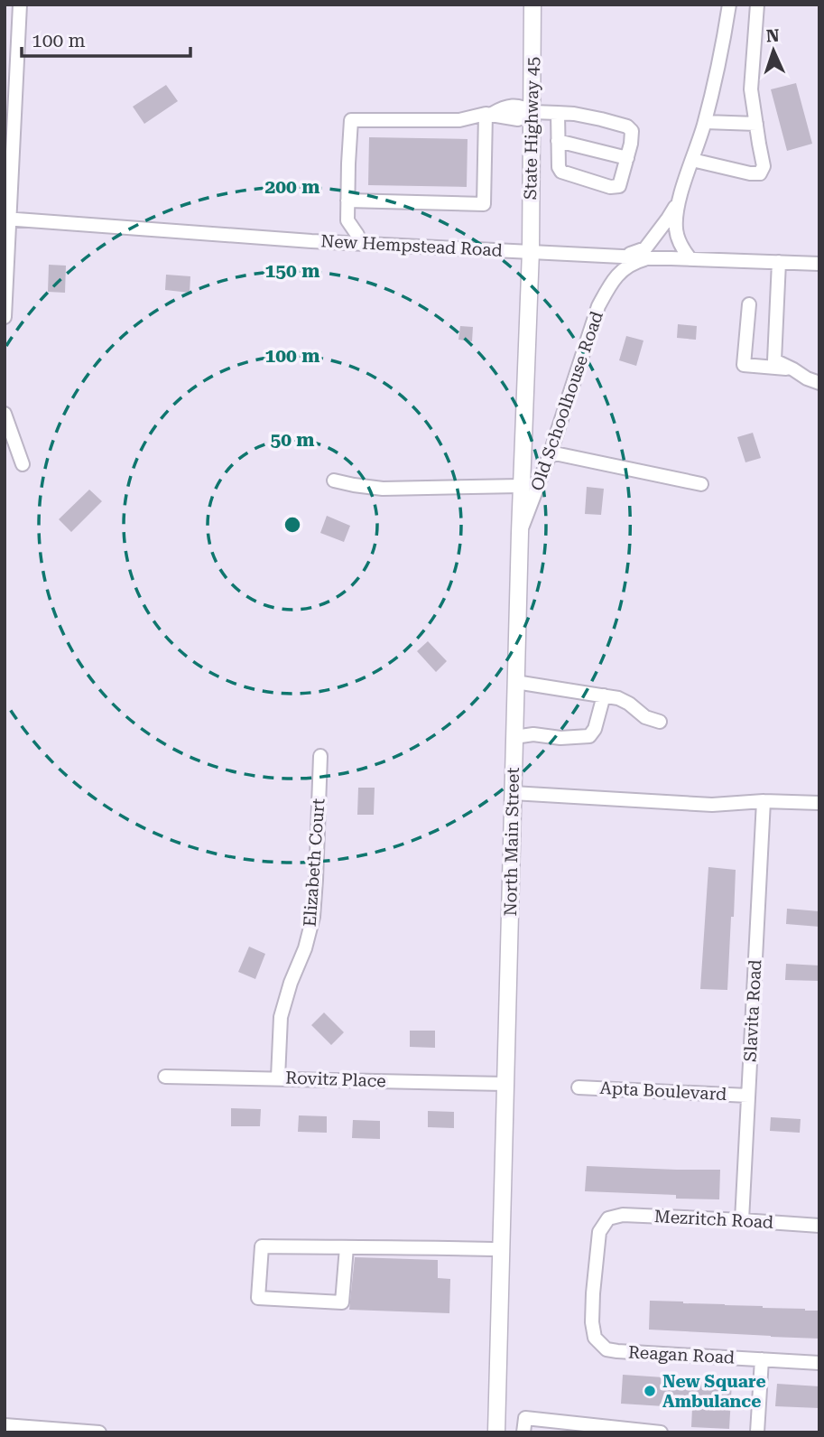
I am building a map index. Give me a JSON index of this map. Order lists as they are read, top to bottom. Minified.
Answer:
{"streets":{"main road":["State Highway 45","North Main Street"],"street":["New Hempstead Road","Old Schoolhouse Road","Elizabeth Court","Slavita Road","Rovitz Place","Apta Boulevard","Mezritch Road","Reagan Road"]},"crossings":[["State Highway 45","New Hempstead Road"],["State Highway 45","North Main Street"],["New Hempstead Road","Old Schoolhouse Road"],["New Hempstead Road","North Main Street"],["Old Schoolhouse Road","North Main Street"],["North Main Street","Rovitz Place"],["Elizabeth Court","Rovitz Place"],["Slavita Road","Apta Boulevard"],["Slavita Road","Mezritch Road"],["Mezritch Road","Reagan Road"]],"places":["New Square Ambulance"],"scale_bar":"100 m","north":"top","rings":["200 m","150 m","100 m","50 m"]}
